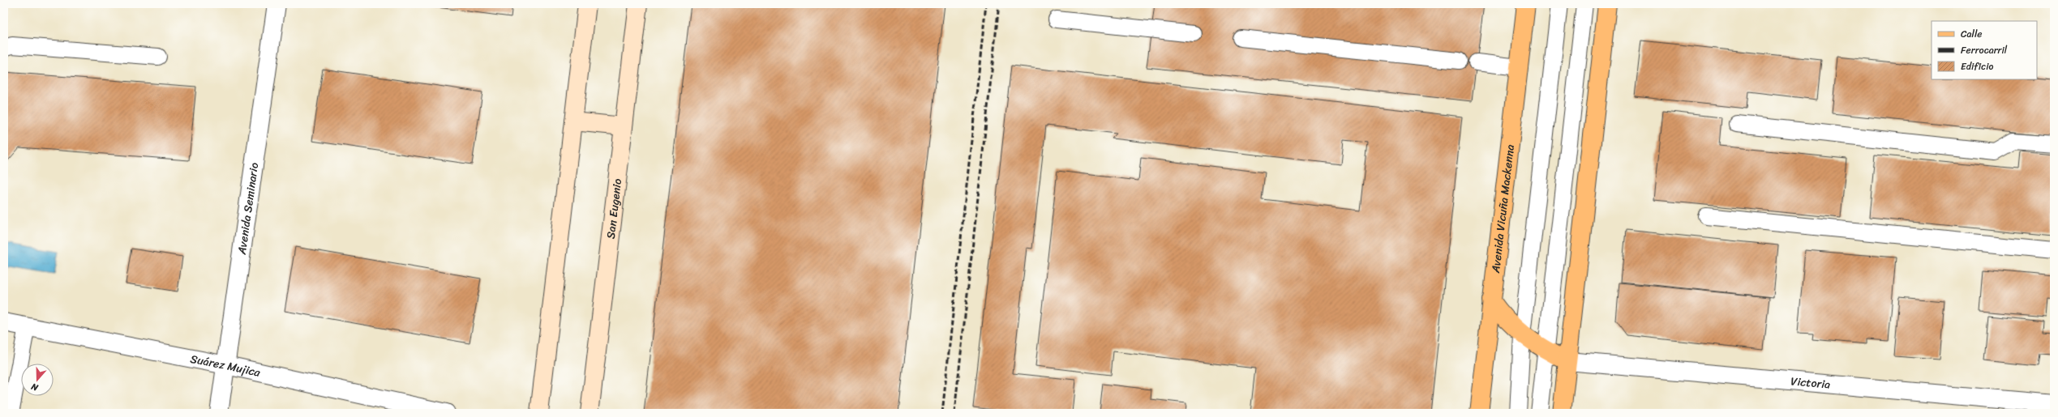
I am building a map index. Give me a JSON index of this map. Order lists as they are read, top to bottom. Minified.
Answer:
{"streets":{"main road":["Avenida Vicuña Mackenna","San Eugenio"],"street":["Avenida Seminario","Suárez Mujica","Victoria"]},"crossings":[["Avenida Seminario","Suárez Mujica"]],"legend":["Calle","Ferrocarril","Edificio"],"north":"bottom"}
